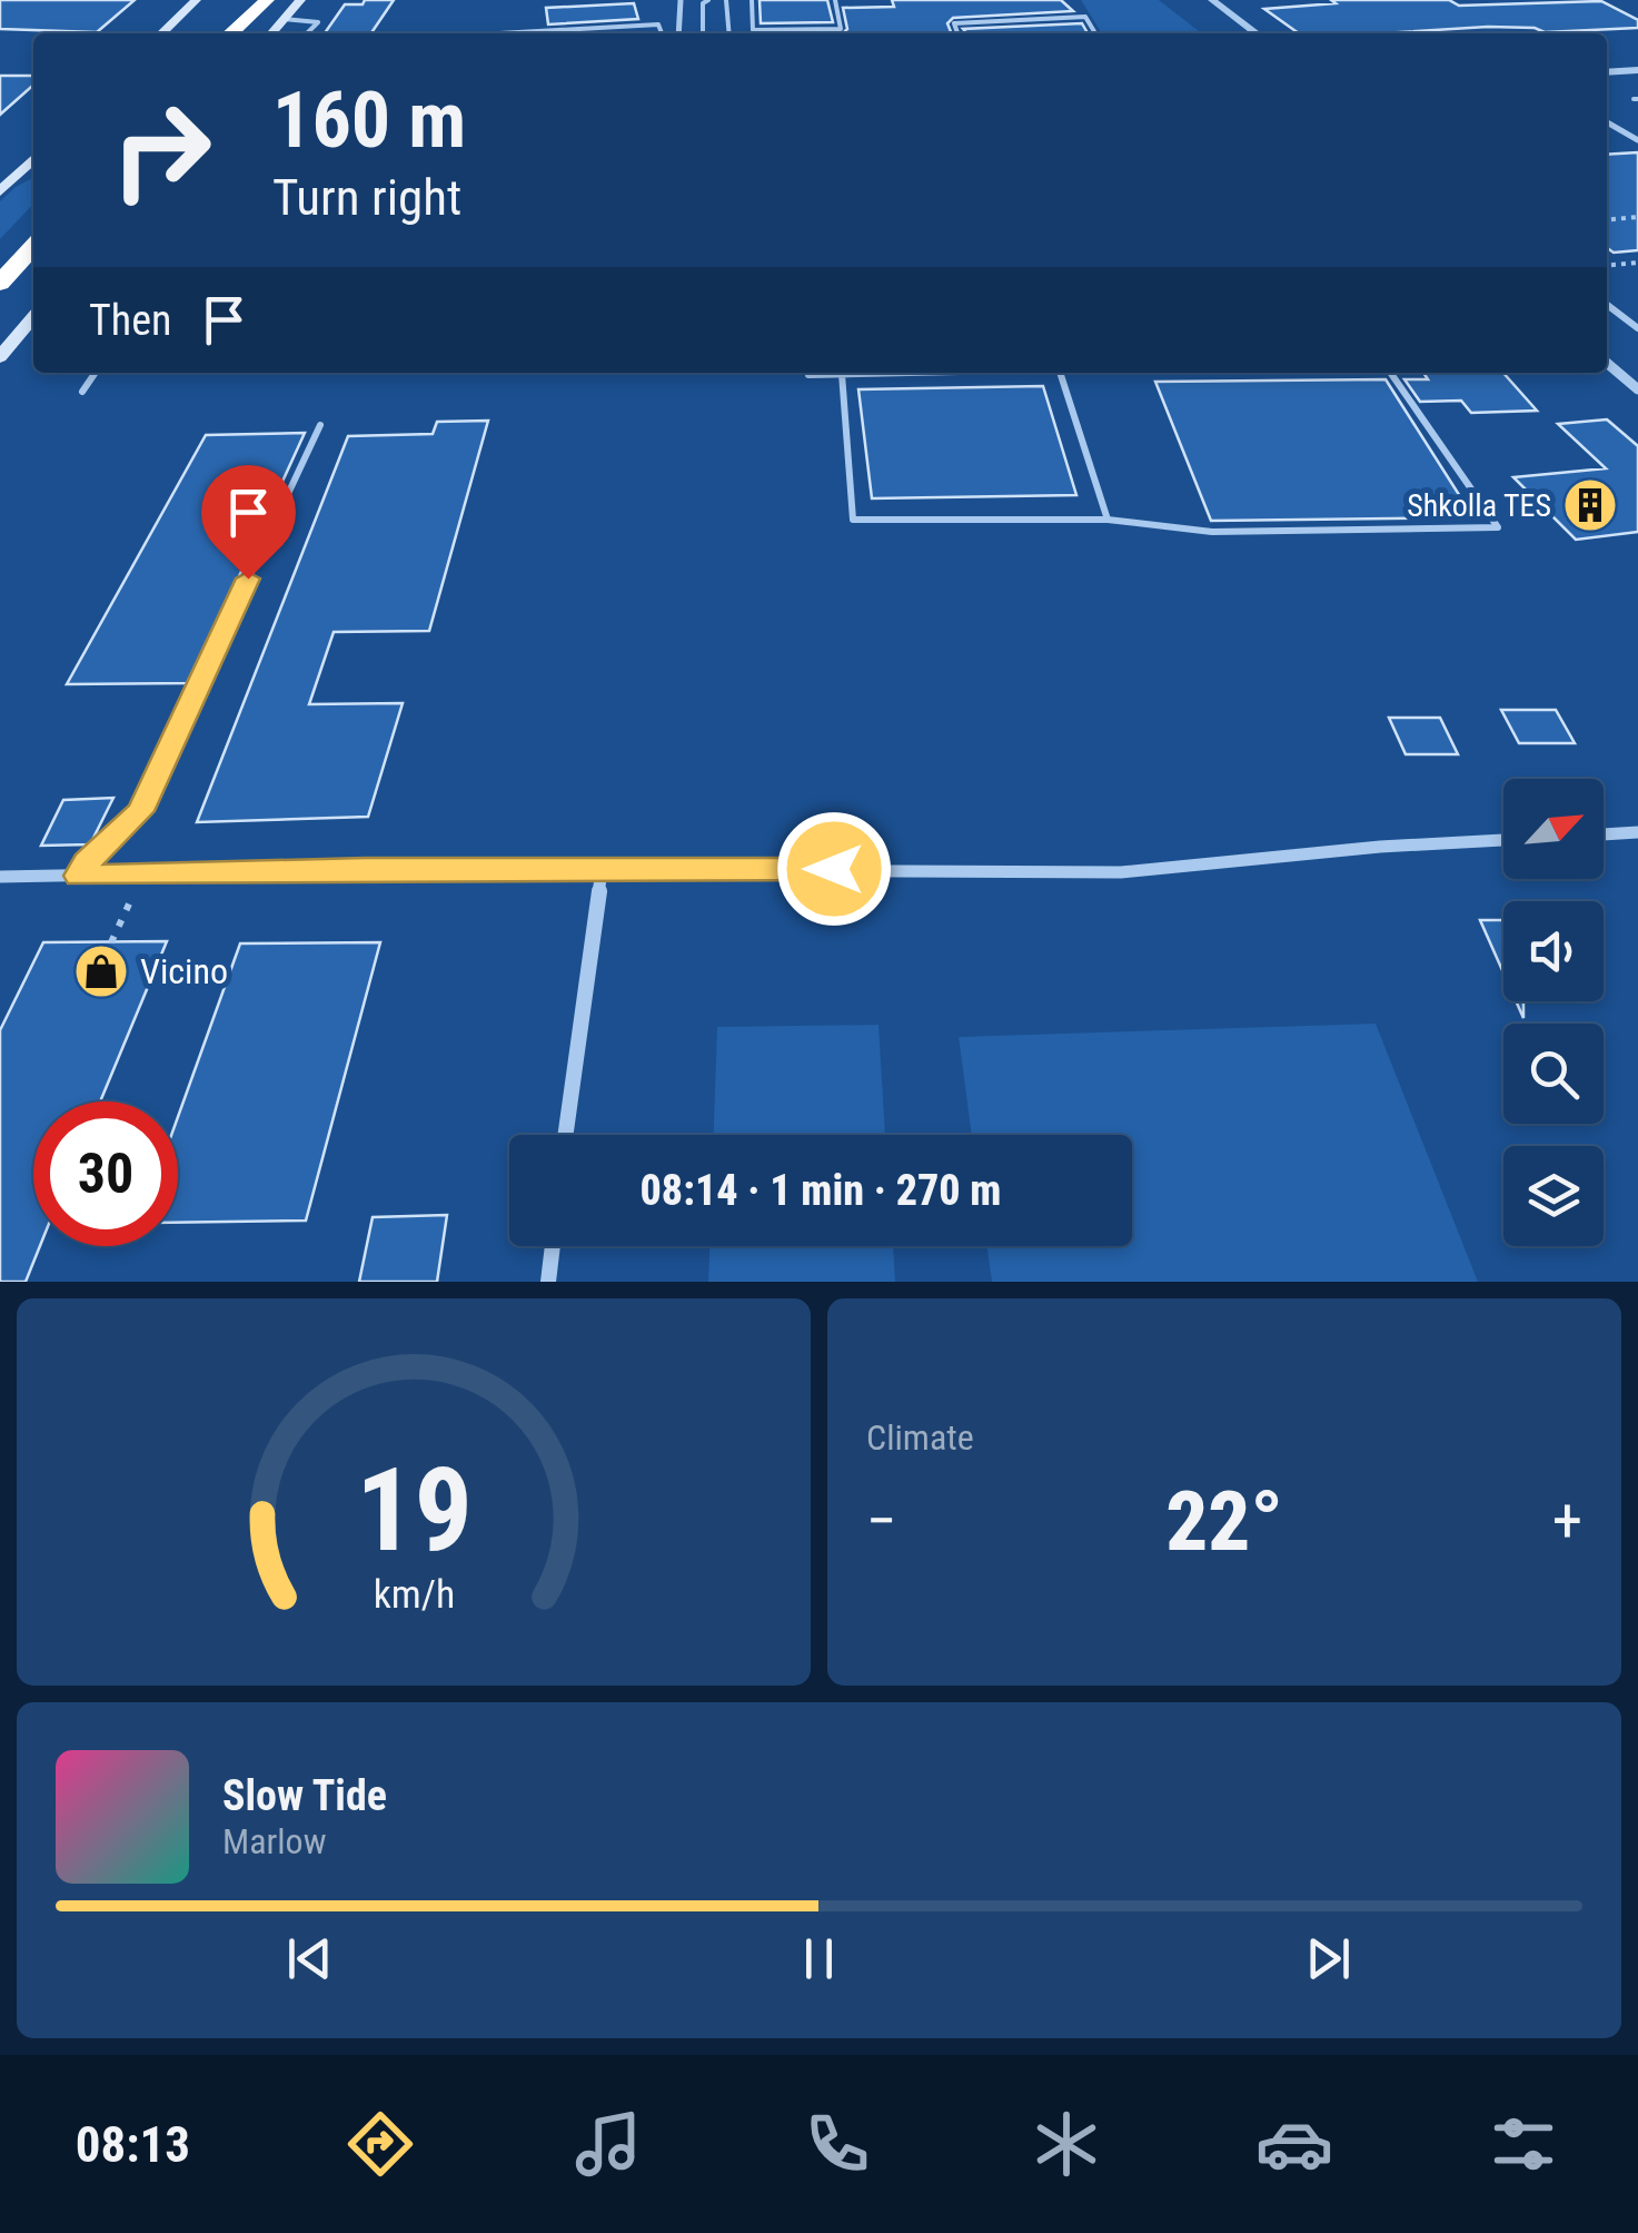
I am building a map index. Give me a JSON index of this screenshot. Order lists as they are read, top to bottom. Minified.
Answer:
{"places":{"building":["Shkolla TES"],"shop":["Vicino"]},"north":"top right","page":{"turn":["160 m","Turn right"],"then":"Then","limit":"30","trip":"08:14 · 1 min · 270 m","tile":"Climate","heat":["−","22°","+"],"song":["Slow Tide","Marlow"],"tabs":"08:13","gauge":["19","km/h"]}}
